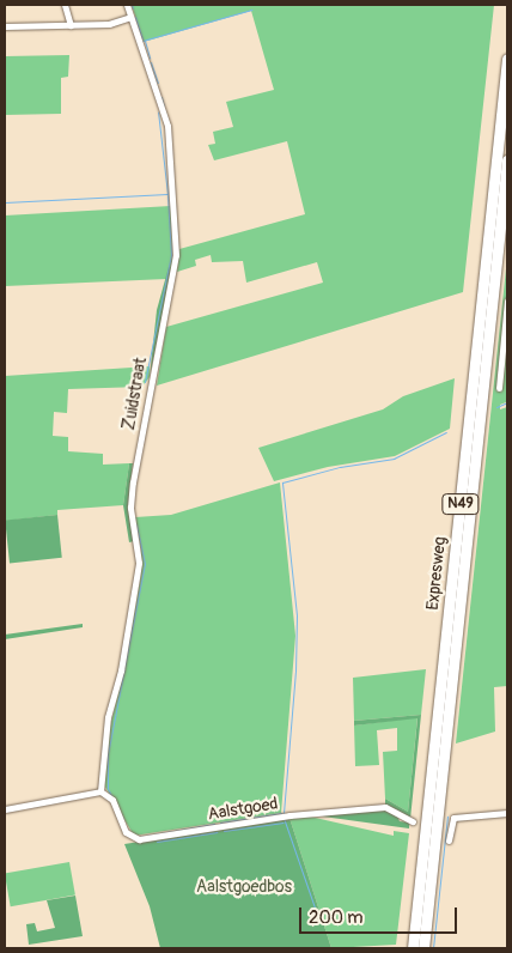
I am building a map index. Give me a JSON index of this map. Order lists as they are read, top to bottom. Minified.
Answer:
{"streets":{"highway":["N49","Expresweg"],"street":["Zuidstraat","Aalstgoed"]},"crossings":[["Zuidstraat","Aalstgoed"]],"parks":["Aalstgoedbos"],"scale_bar":"200 m"}
